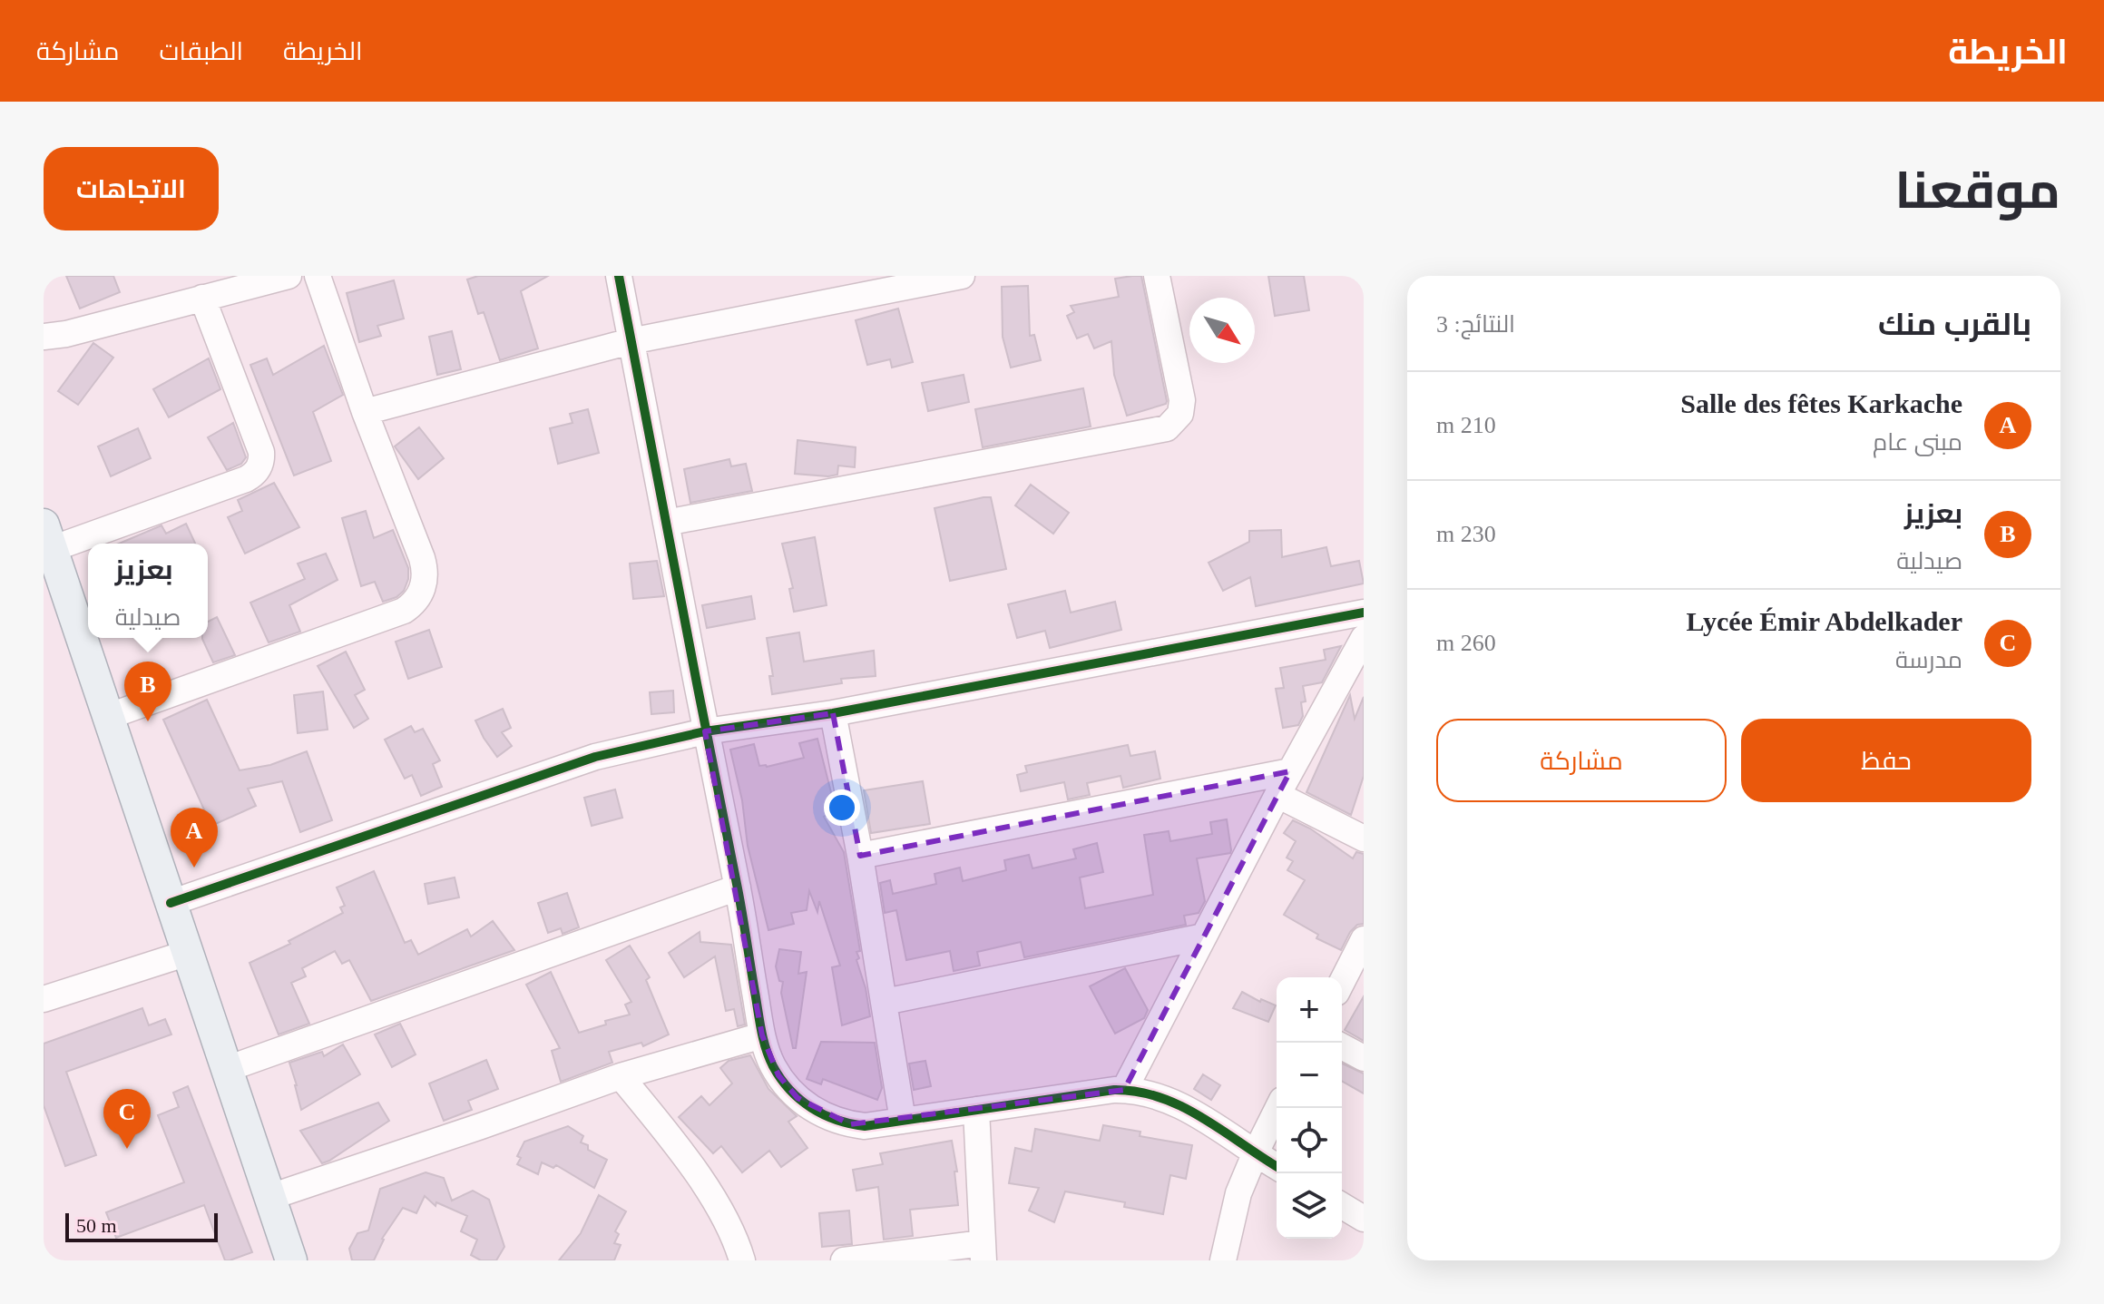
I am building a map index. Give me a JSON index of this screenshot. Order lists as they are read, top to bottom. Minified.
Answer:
{"scale_bar":"50 m","north":"bottom right","page":{"header":"الخريطة","nav":["الخريطة","الطبقات","مشاركة"],"title":"موقعنا","buttons":["الاتجاهات",["حفظ","مشاركة"]],"heading":["بالقرب منك","النتائج: 3"],"list":[{"mark":"A","name":"Salle des fêtes Karkache","note":"مبنى عام","value":"210 m"},{"mark":"B","name":"بعزيز","note":"صيدلية","value":"230 m"},{"mark":"C","name":"Lycée Émir Abdelkader","note":"مدرسة","value":"260 m"}],"popup":["بعزيز","صيدلية"],"pins":["B","A","C"],"map_buttons":["+","−"],"scale":"50 m"}}
